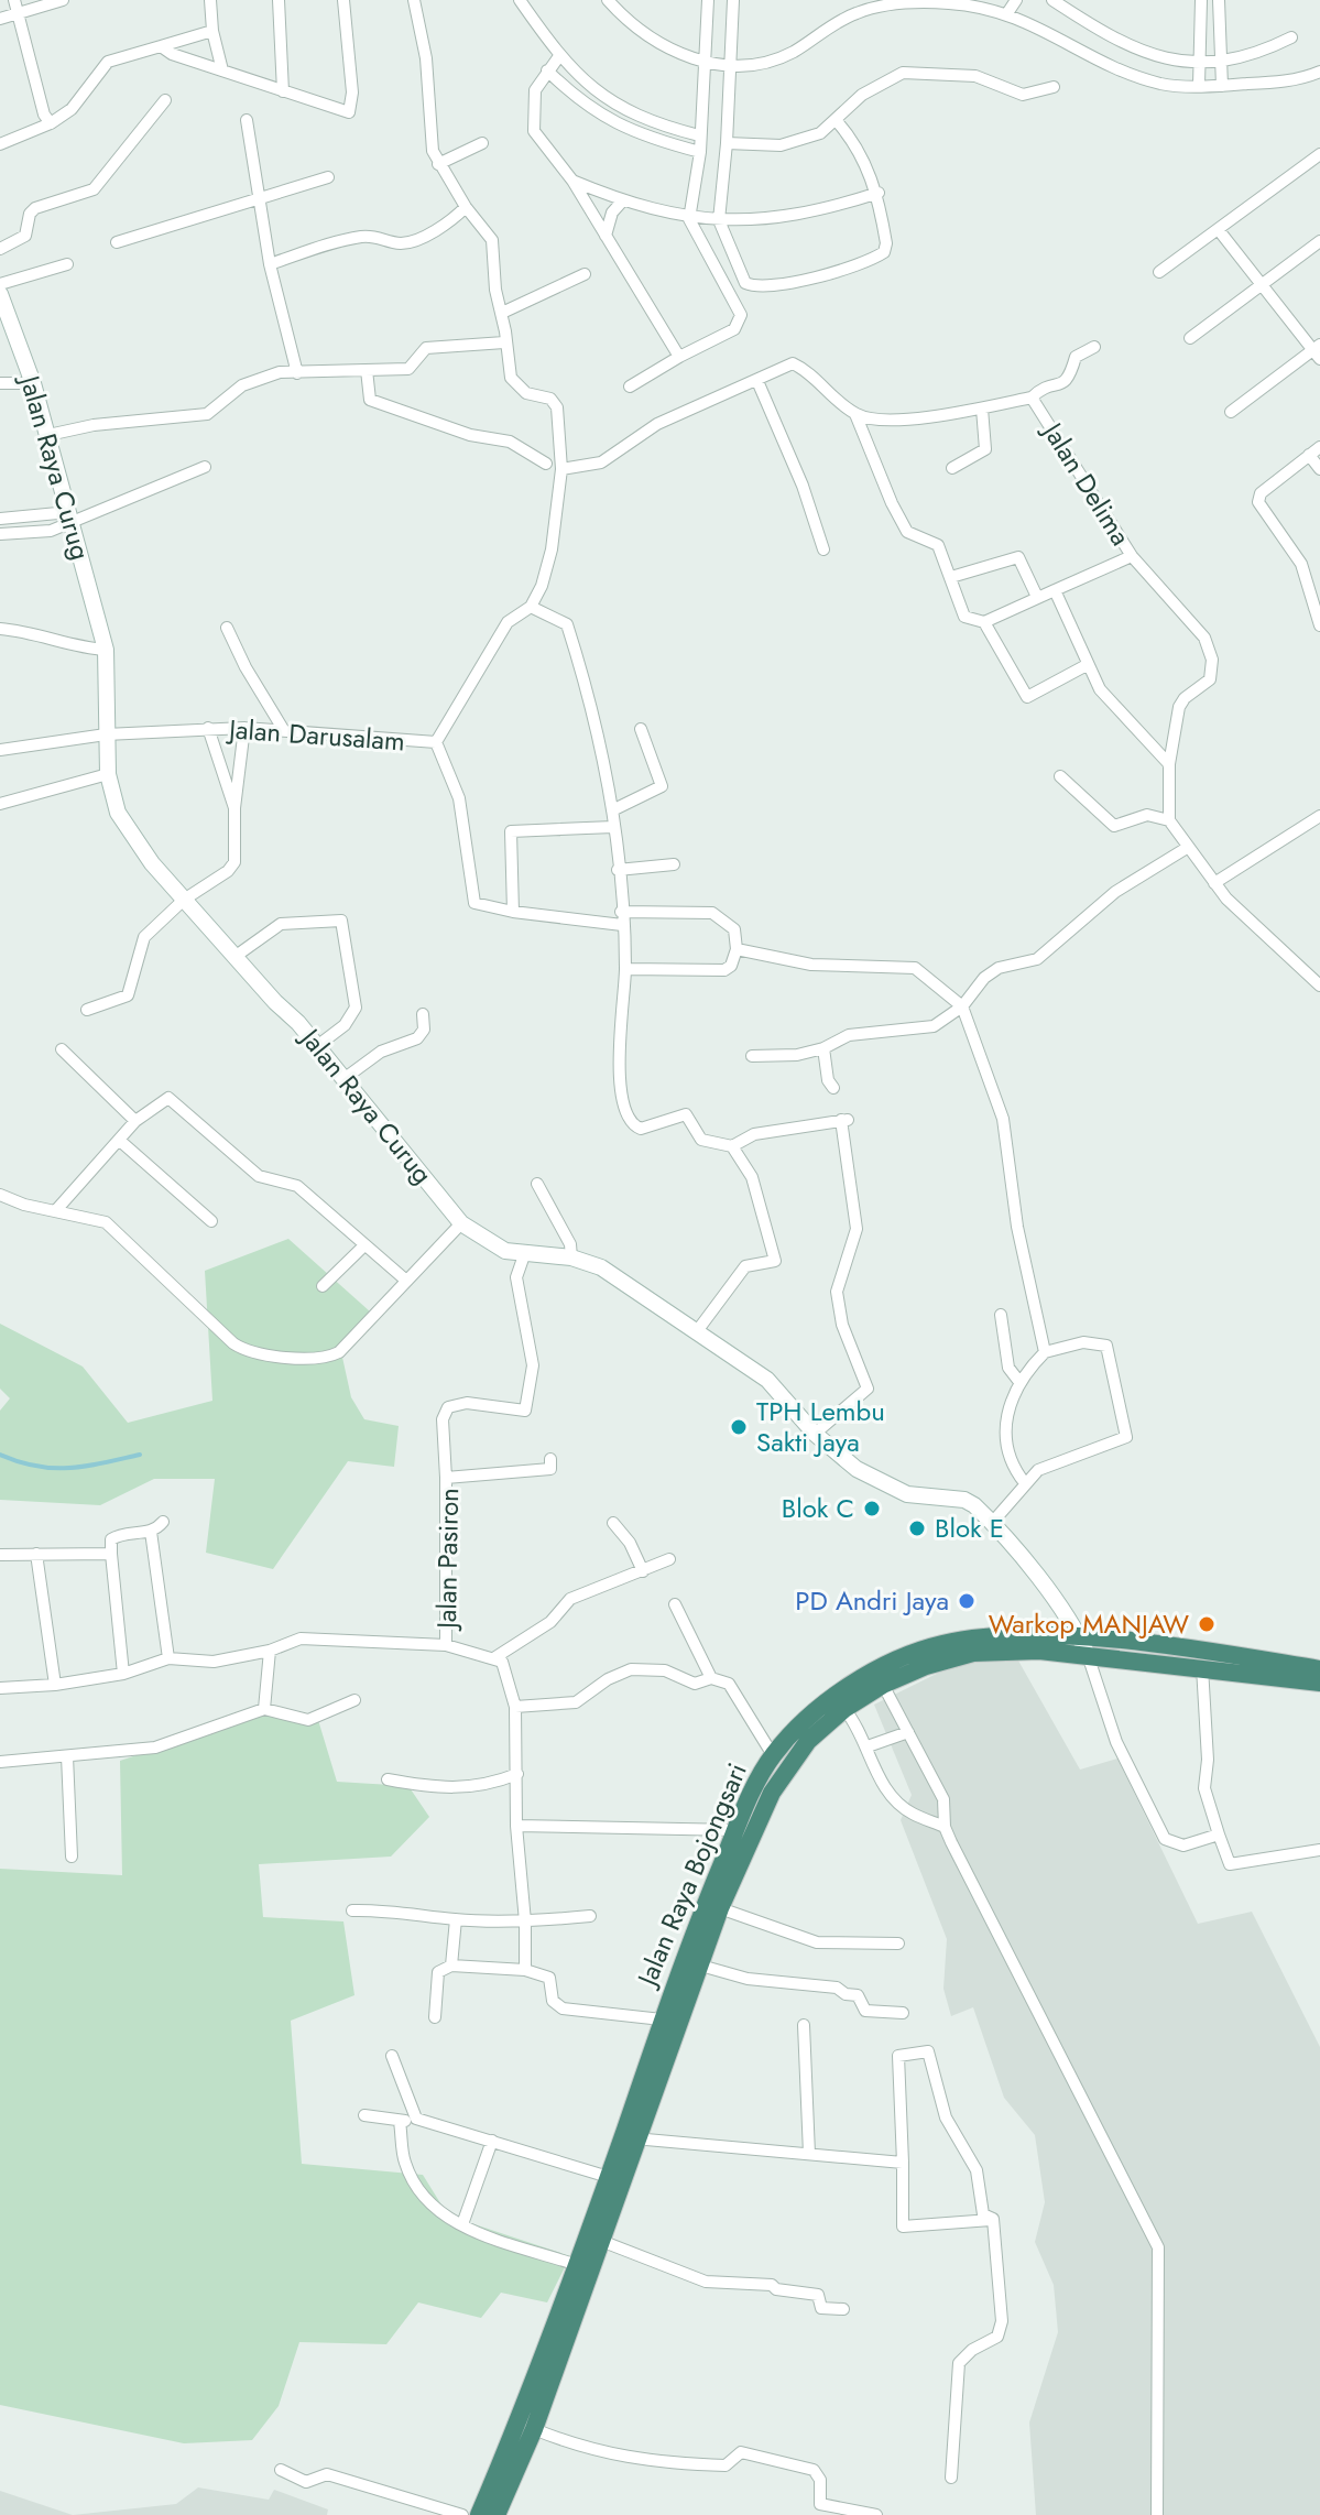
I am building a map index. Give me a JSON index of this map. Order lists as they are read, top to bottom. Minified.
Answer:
{"streets":{"highway":["Jalan Raya Bojongsari"],"main road":["Jalan Raya Curug"],"street":["Jalan Delima","Jalan Darusalam","Jalan Pasiron"]},"crossings":[["Jalan Raya Curug","Jalan Darusalam"],["Jalan Raya Curug","Jalan Raya Bojongsari"]],"places":["TPH Lembu Sakti Jaya","Blok C","Blok E","PD Andri Jaya","Warkop MANJAW"]}
